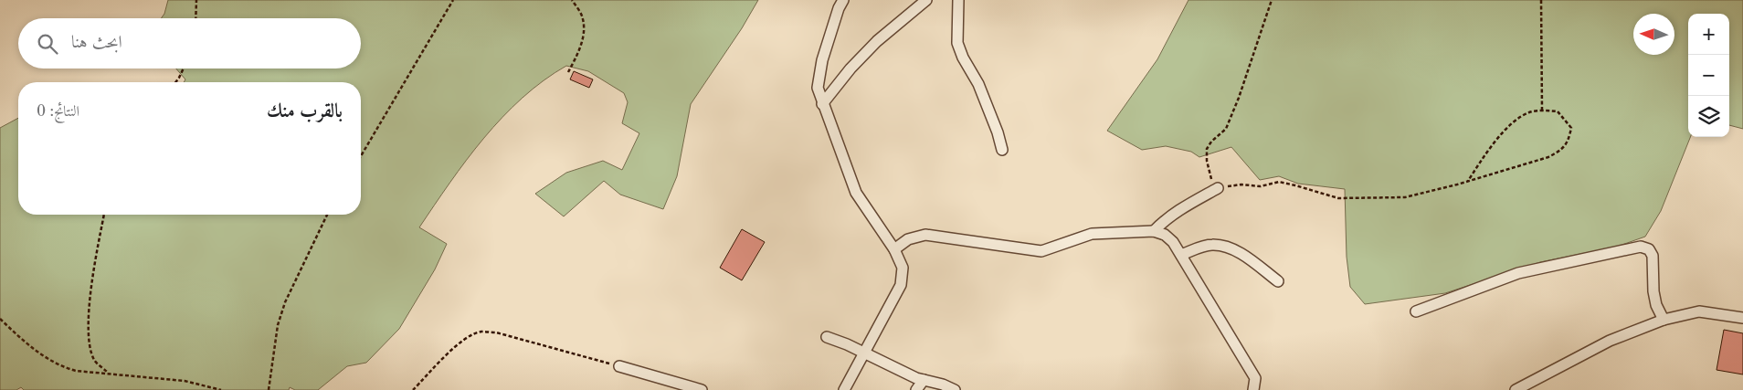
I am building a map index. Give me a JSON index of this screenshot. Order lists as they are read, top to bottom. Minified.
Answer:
{"north":"left","page":{"map_buttons":["+","−"],"search":"ابحث هنا","heading":["بالقرب منك","النتائج: 0"]}}
